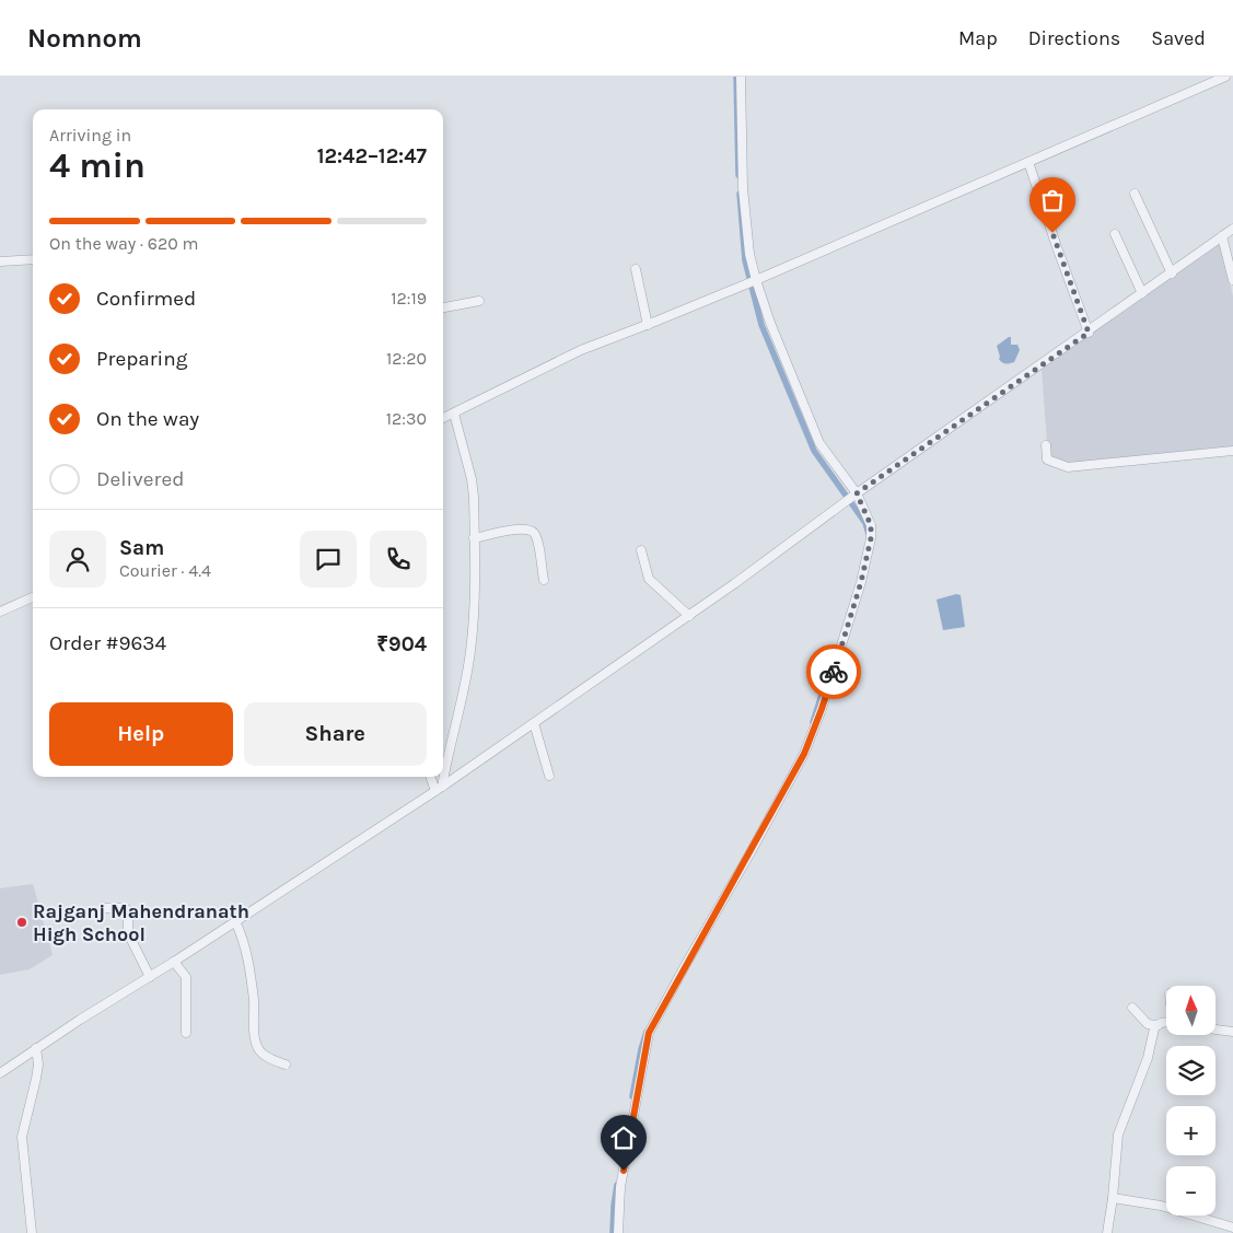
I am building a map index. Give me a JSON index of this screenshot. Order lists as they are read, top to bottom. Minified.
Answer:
{"places":["Rajganj Mahendranath High School"],"north":"top","page":{"header":"Nomnom","nav":["Map","Directions","Saved"],"heading":["4 min","Arriving in","12:42–12:47"],"panel":["Sam","Courier · 4.4","Order #9634","₹904"],"bar":"On the way · 620 m","list":[["Confirmed","12:19"],["Preparing","12:20"],["On the way","12:30"],"Delivered"],"buttons":["Help","Share"],"map_buttons":["+","−"]}}
